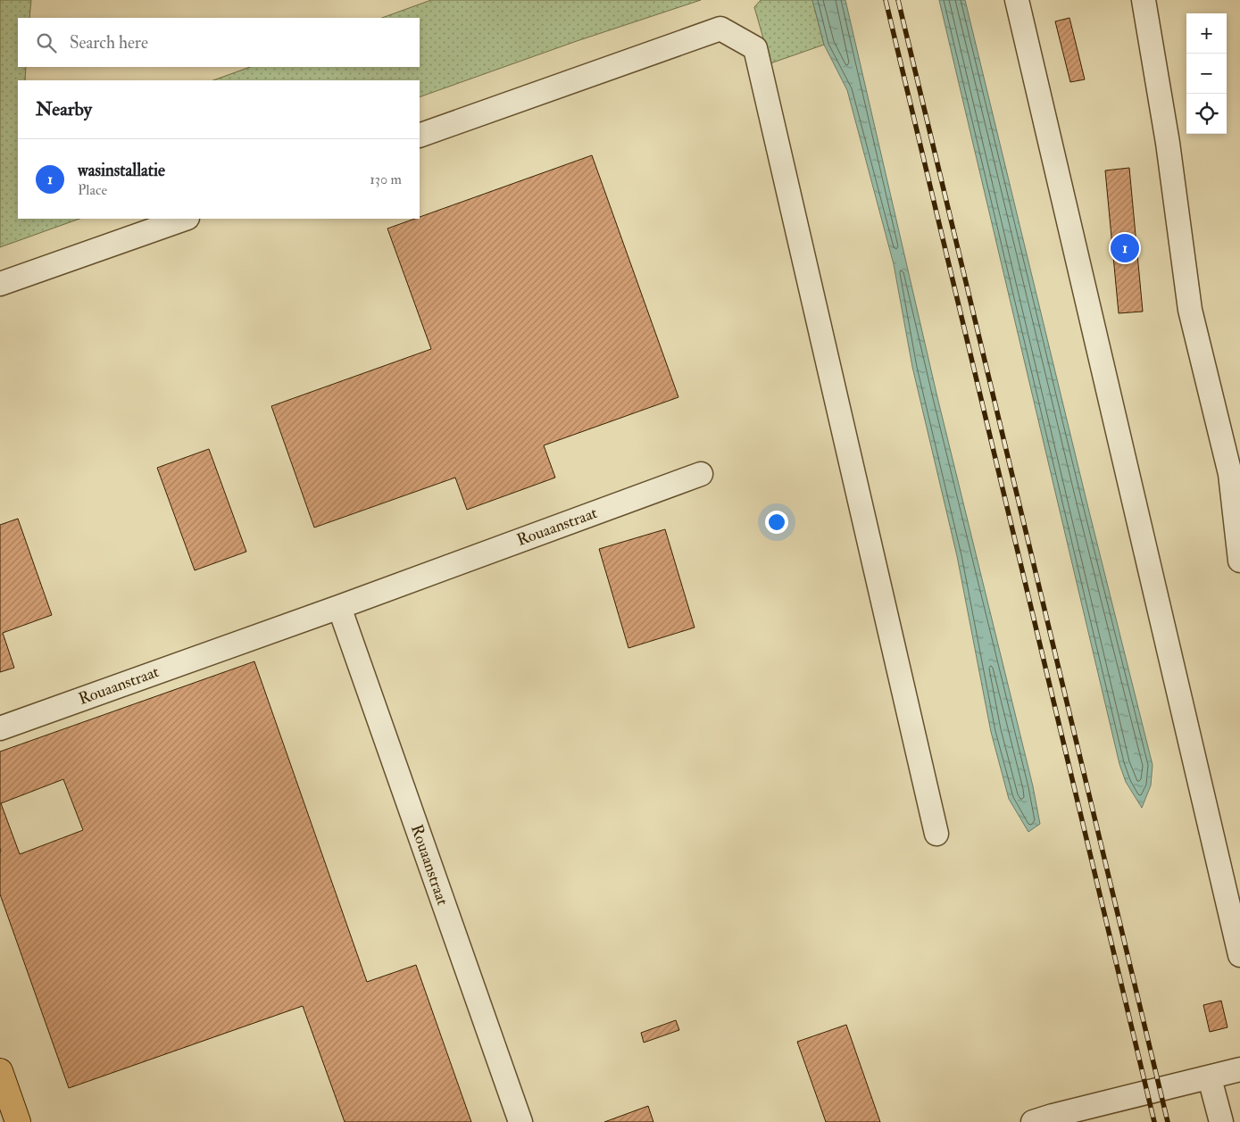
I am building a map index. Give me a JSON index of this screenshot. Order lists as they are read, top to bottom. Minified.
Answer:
{"streets":{"street":["Rouaanstraat"]},"page":{"map_buttons":["+","−"],"search":"Search here","heading":"Nearby","list":[{"mark":"1","name":"wasinstallatie","note":"Place","value":"130 m"}],"pins":"1"}}
